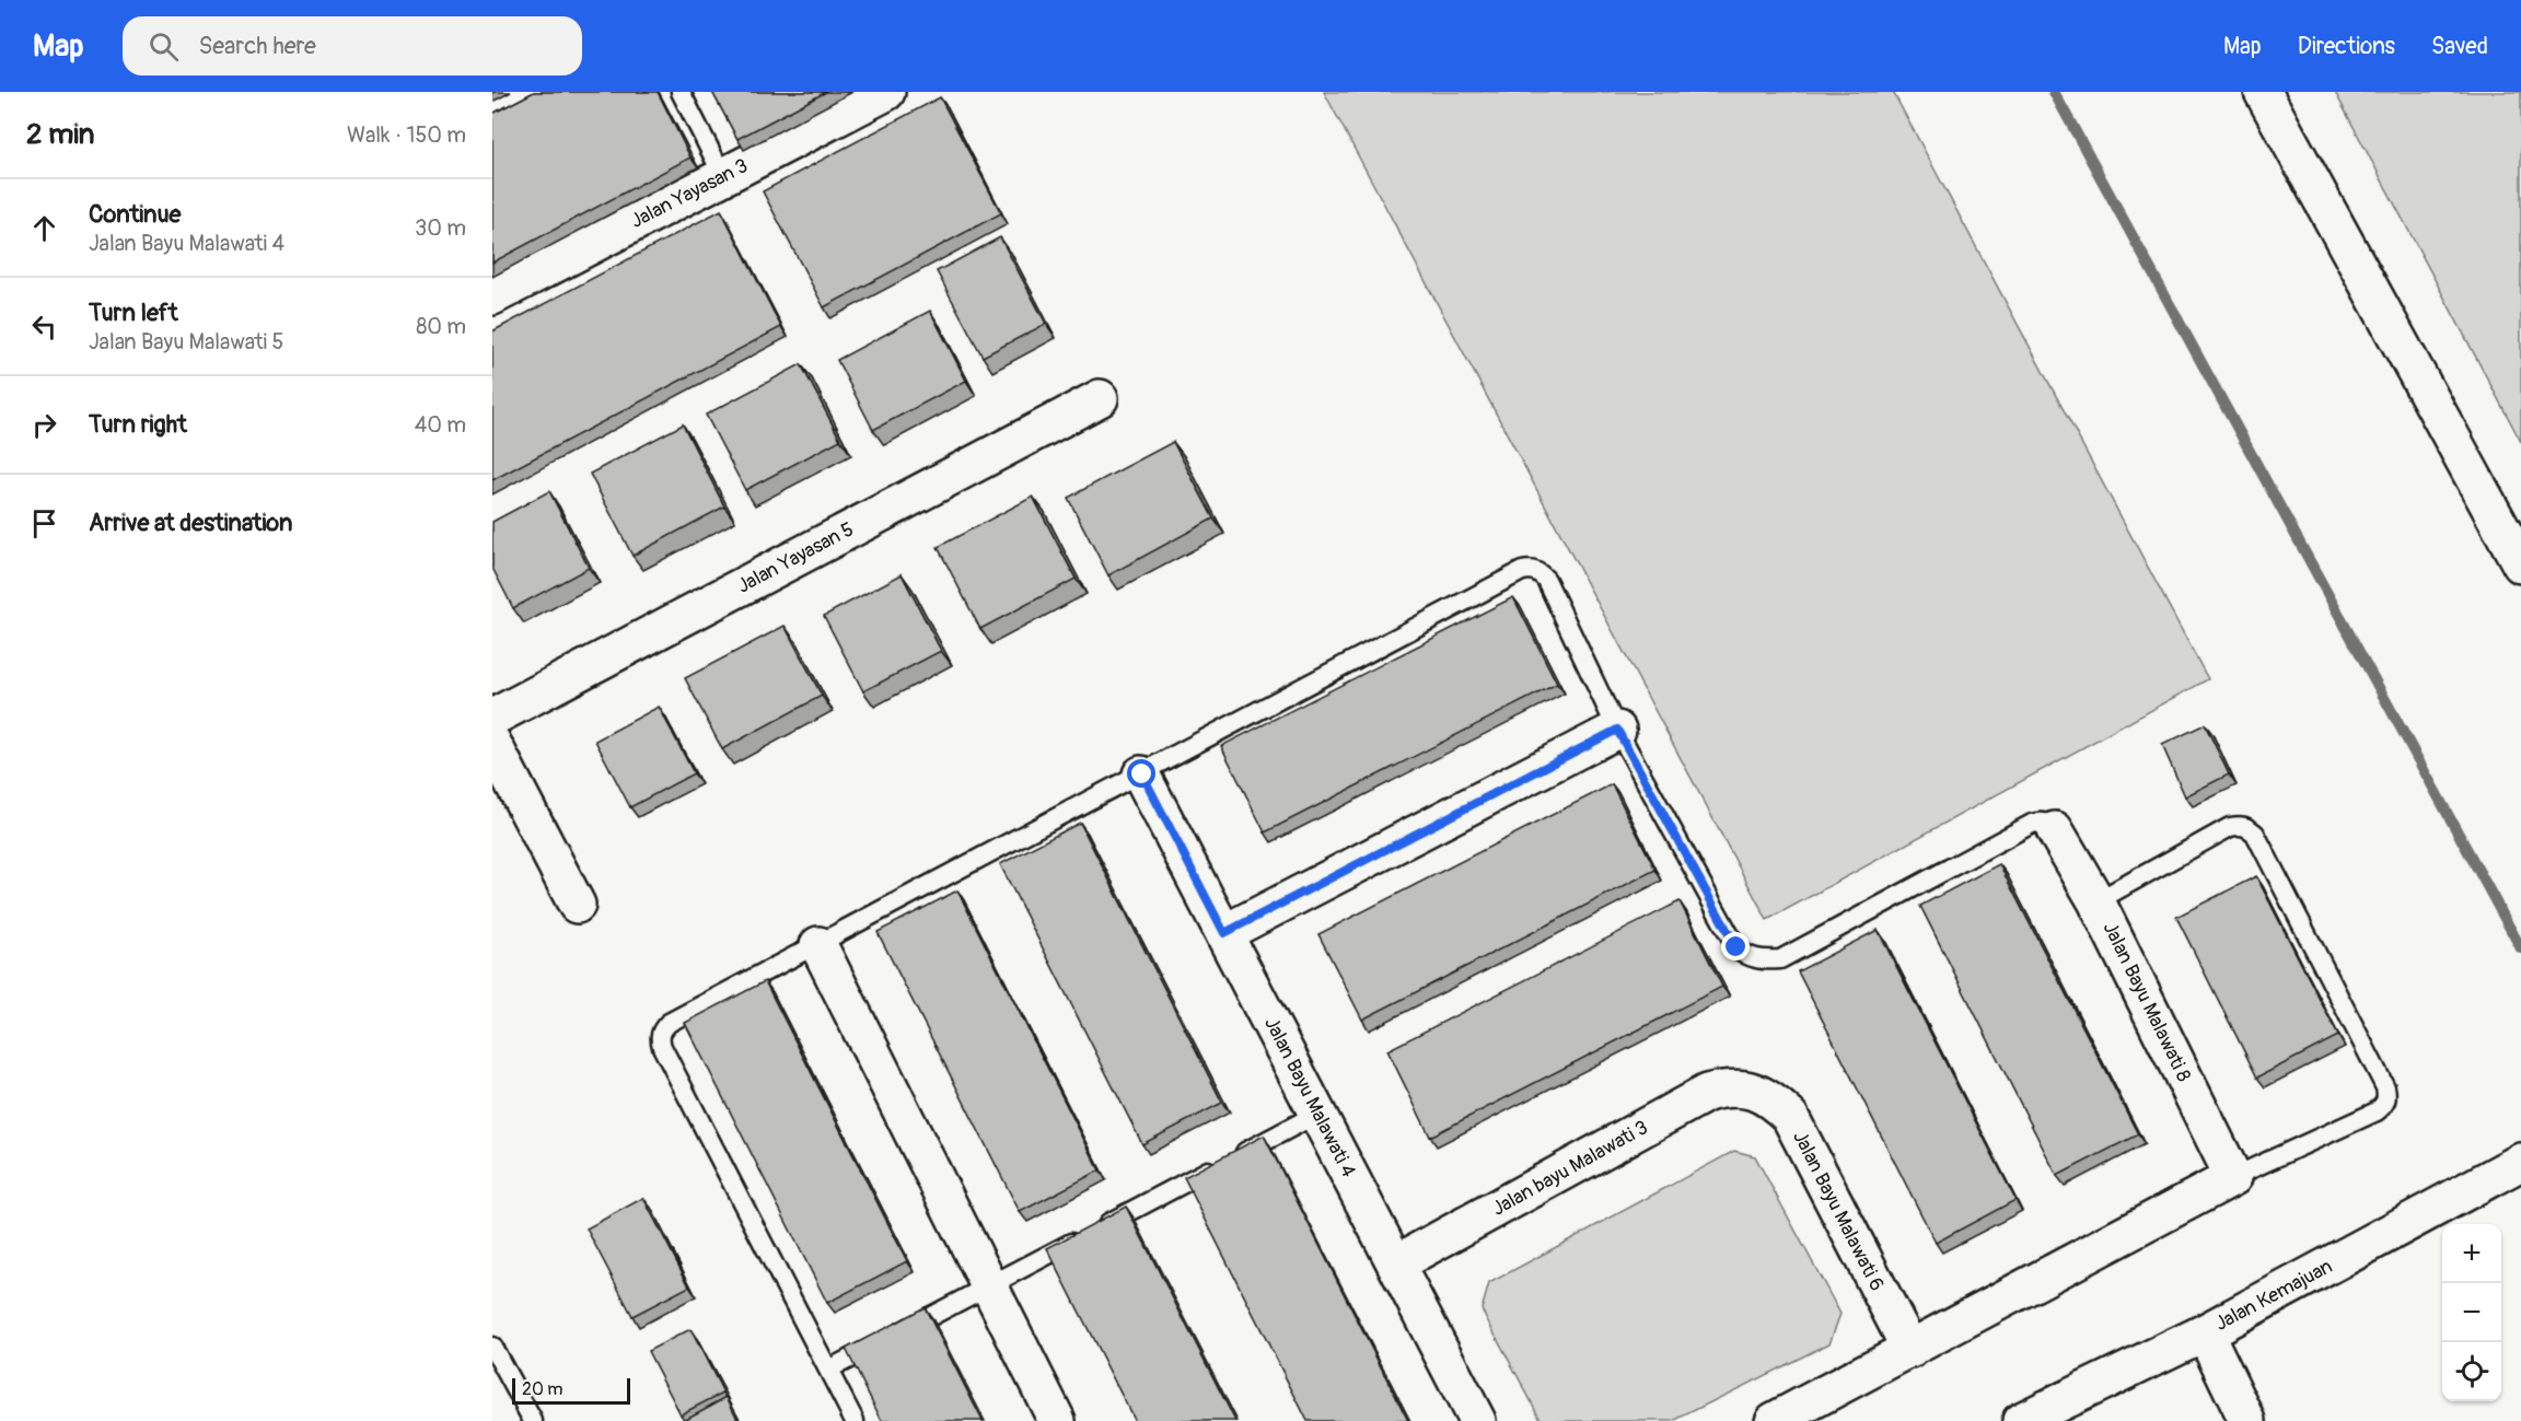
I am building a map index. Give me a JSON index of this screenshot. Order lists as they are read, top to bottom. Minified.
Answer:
{"streets":{"street":["Jalan Yayasan 3","Jalan Yayasan 5","Jalan Bayu Malawati 8","Jalan Bayu Malawati 4","Jalan bayu Malawati 3","Jalan Bayu Malawati 6","Jalan Kemajuan"]},"crossings":[["Jalan Bayu Malawati 4","Jalan bayu Malawati 3"],["Jalan bayu Malawati 3","Jalan Bayu Malawati 6"]],"scale_bar":"20 m","page":{"header":"Map","search":"Search here","nav":["Map","Directions","Saved"],"heading":["2 min","Walk · 150 m"],"list":[["Continue","Jalan Bayu Malawati 4","30 m"],["Turn left","Jalan Bayu Malawati 5","80 m"],["Turn right","40 m"],"Arrive at destination"],"map_buttons":["+","−"],"scale":"20 m"}}
